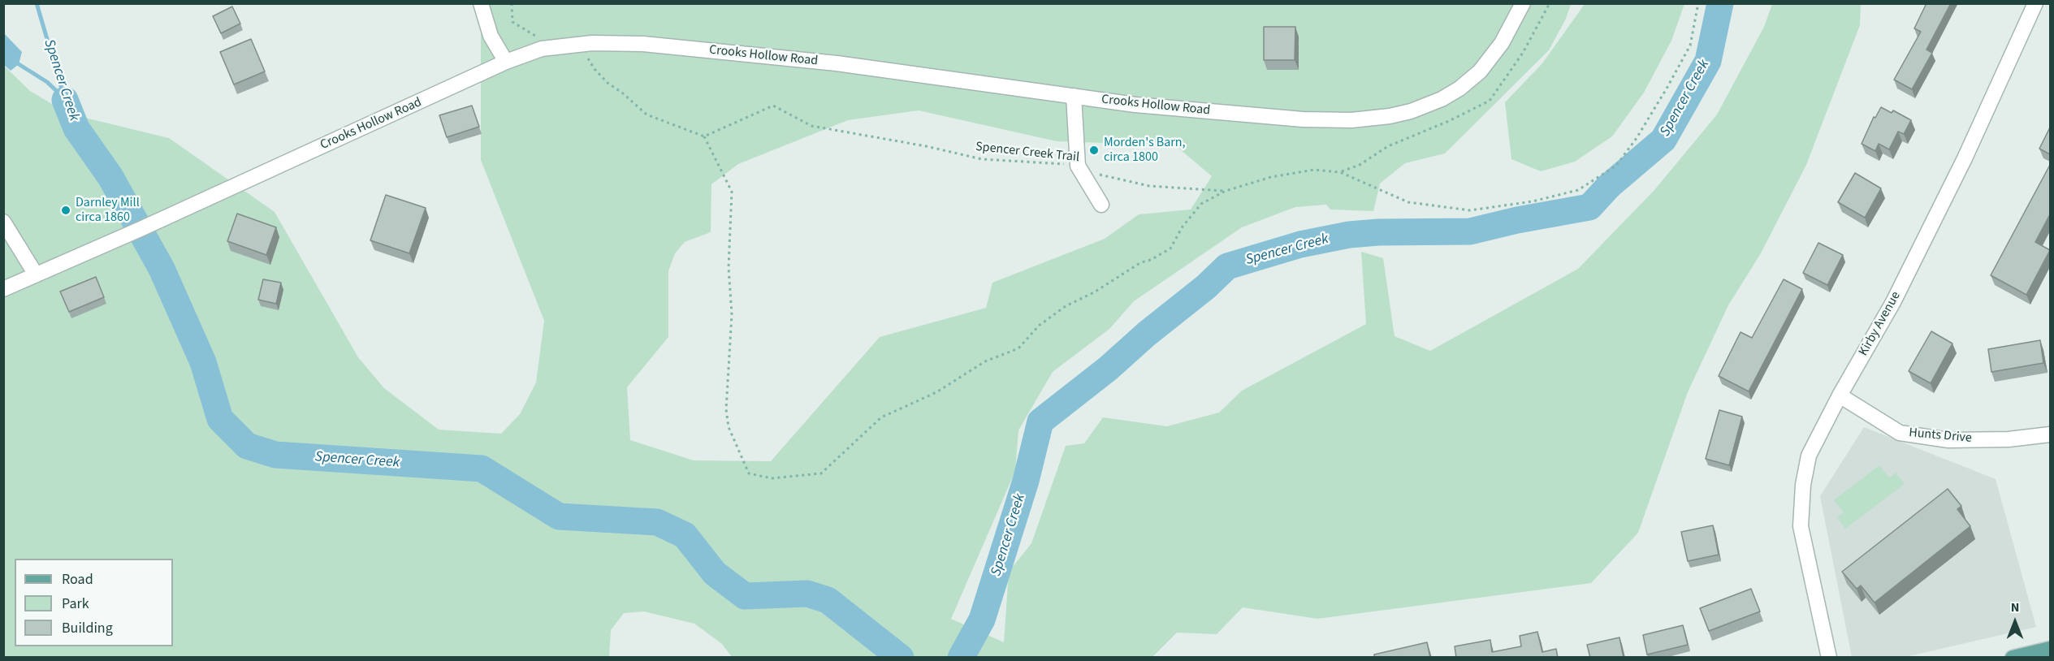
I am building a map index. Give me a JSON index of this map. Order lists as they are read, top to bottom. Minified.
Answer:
{"streets":{"street":["Crooks Hollow Road","Kirby Avenue","Hunts Drive"],"path":["Spencer Creek Trail"]},"crossings":[["Kirby Avenue","Hunts Drive"]],"water":["Spencer Creek"],"places":["Morden's Barn, circa 1800","Darnley Mill circa 1860"],"legend":["Road","Park","Building"],"north":"top"}
